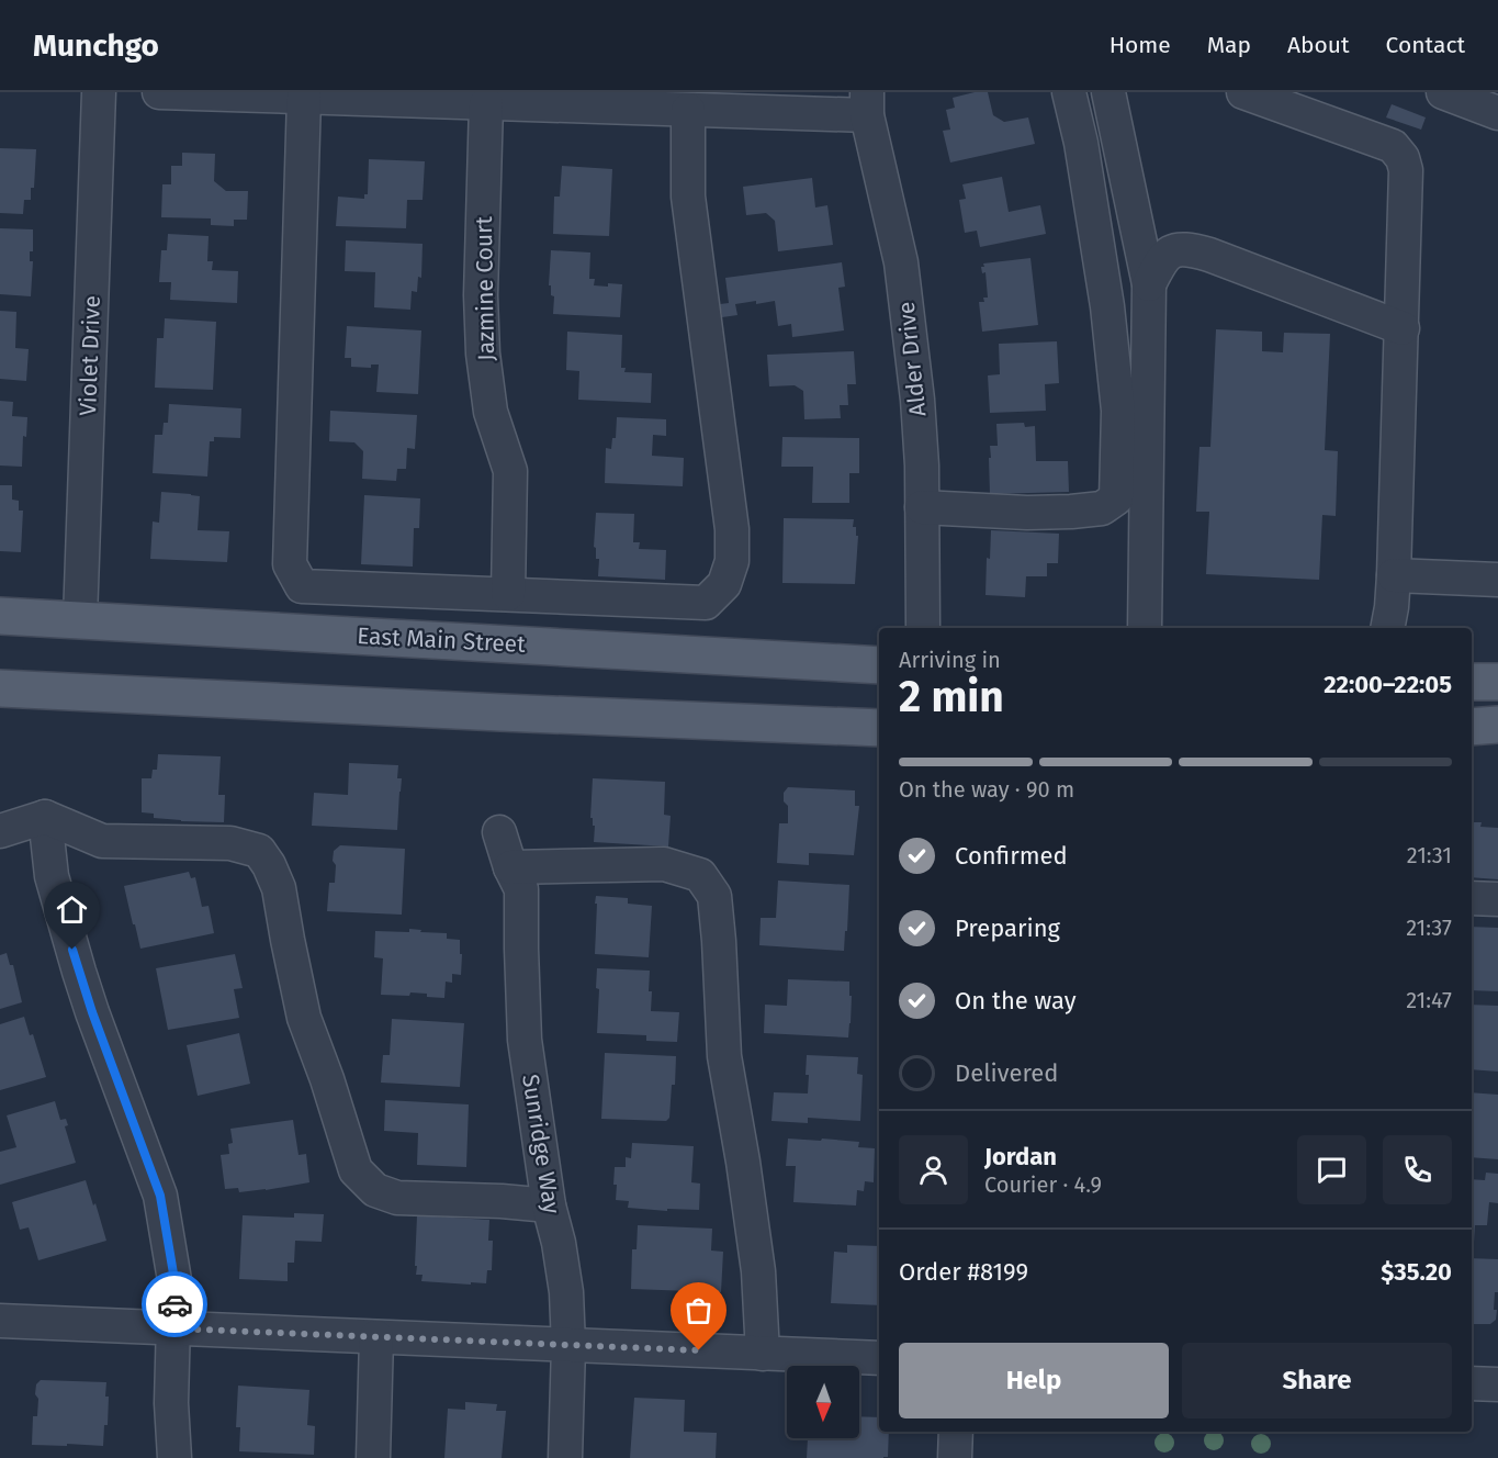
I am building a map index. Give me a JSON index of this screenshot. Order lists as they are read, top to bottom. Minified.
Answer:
{"streets":{"main road":["East Main Street"],"street":["Jazmine Court","Violet Drive","Alder Drive","Sunridge Way"]},"crossings":[["Violet Drive","East Main Street"]],"north":"bottom","page":{"header":"Munchgo","nav":["Home","Map","About","Contact"],"heading":["2 min","Arriving in","22:00–22:05"],"panel":["Jordan","Courier · 4.9","Order #8199","$35.20"],"bar":"On the way · 90 m","list":[["Confirmed","21:31"],["Preparing","21:37"],["On the way","21:47"],"Delivered"],"buttons":["Help","Share"]}}
